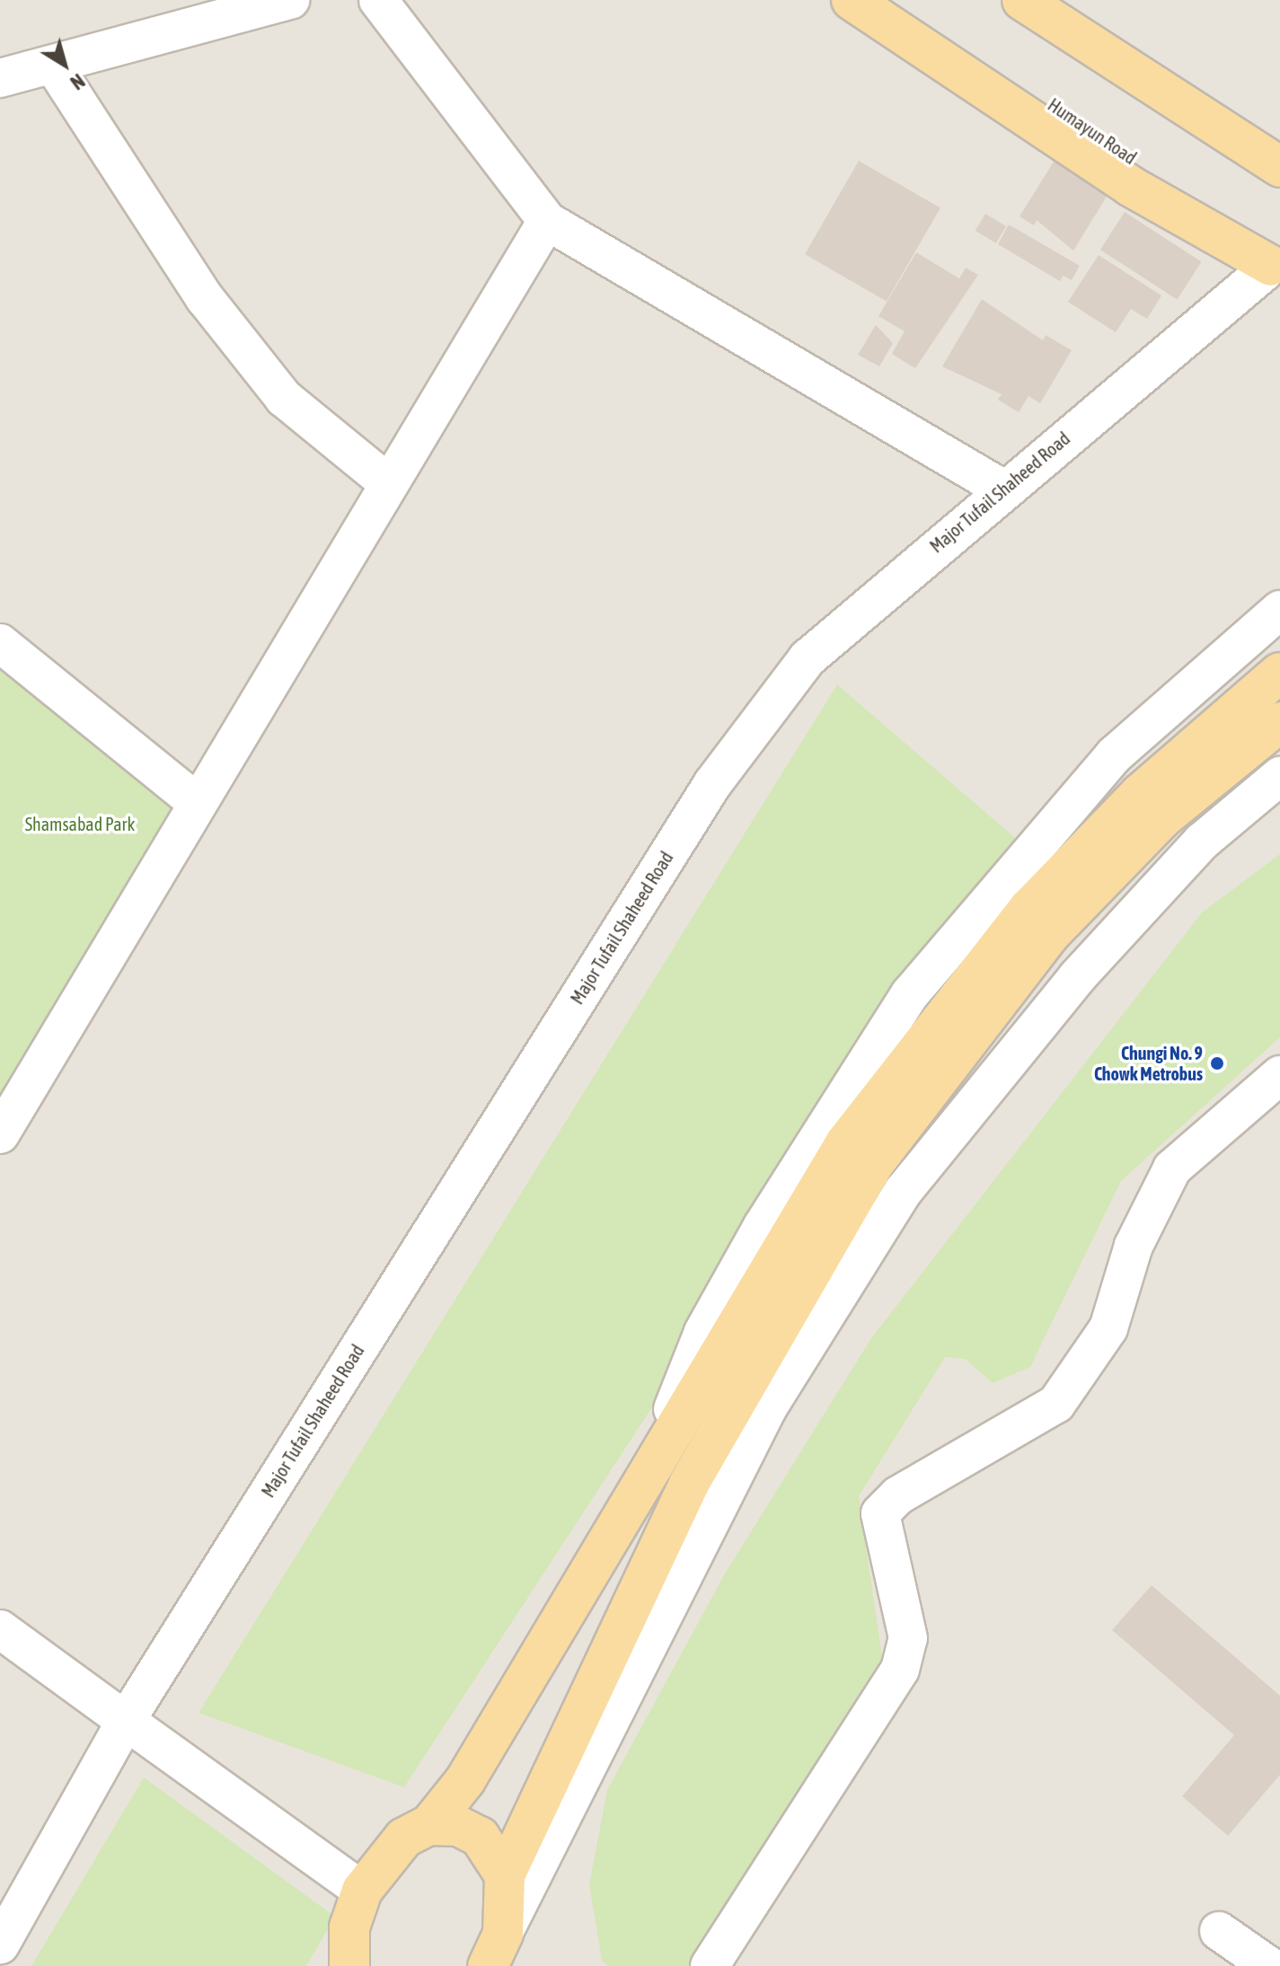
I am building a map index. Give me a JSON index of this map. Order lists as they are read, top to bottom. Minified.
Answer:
{"streets":{"main road":["Humayun Road"],"street":["Major Tufail Shaheed Road"]},"crossings":[["Humayun Road","Major Tufail Shaheed Road"]],"parks":["Shamsabad Park"],"places":["Chungi No. 9 Chowk Metrobus"],"north":"bottom right"}
